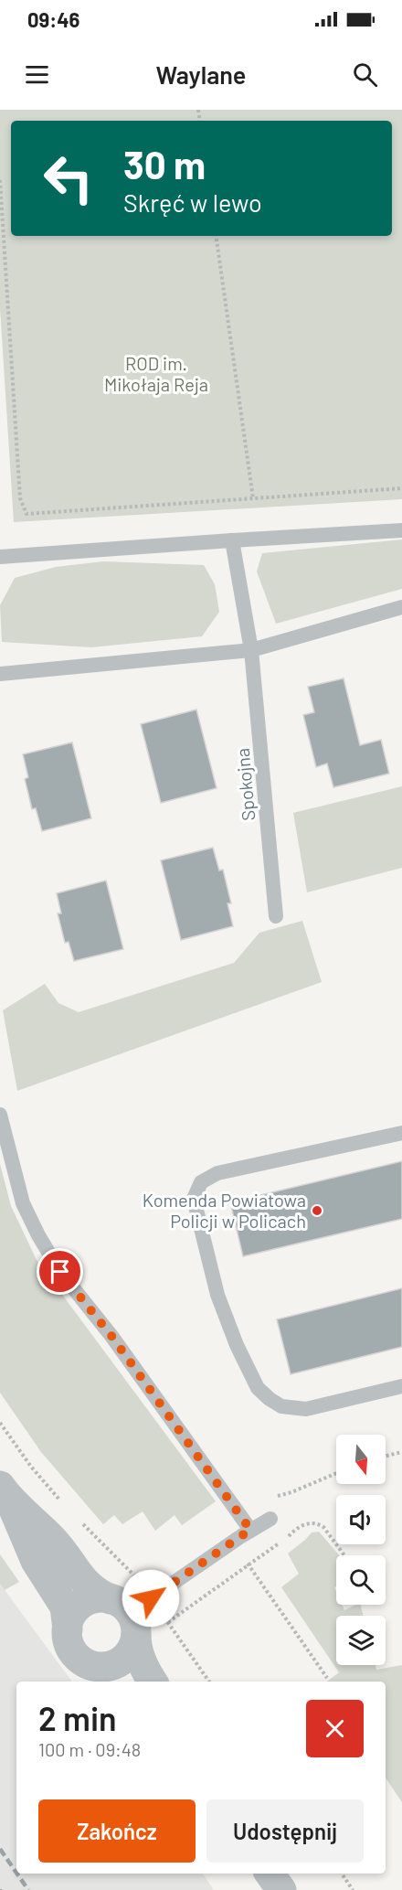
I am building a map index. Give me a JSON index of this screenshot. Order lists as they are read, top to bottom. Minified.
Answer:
{"streets":{"lane":["Spokojna"]},"parks":["ROD im. Mikołaja Reja"],"places":["Komenda Powiatowa Policji w Policach"],"north":"bottom","page":{"status":"09:46","header":"Waylane","turn":["30 m","Skręć w lewo"],"heading":["2 min","100 m · 09:48"],"buttons":["Zakończ","Udostępnij"]}}
